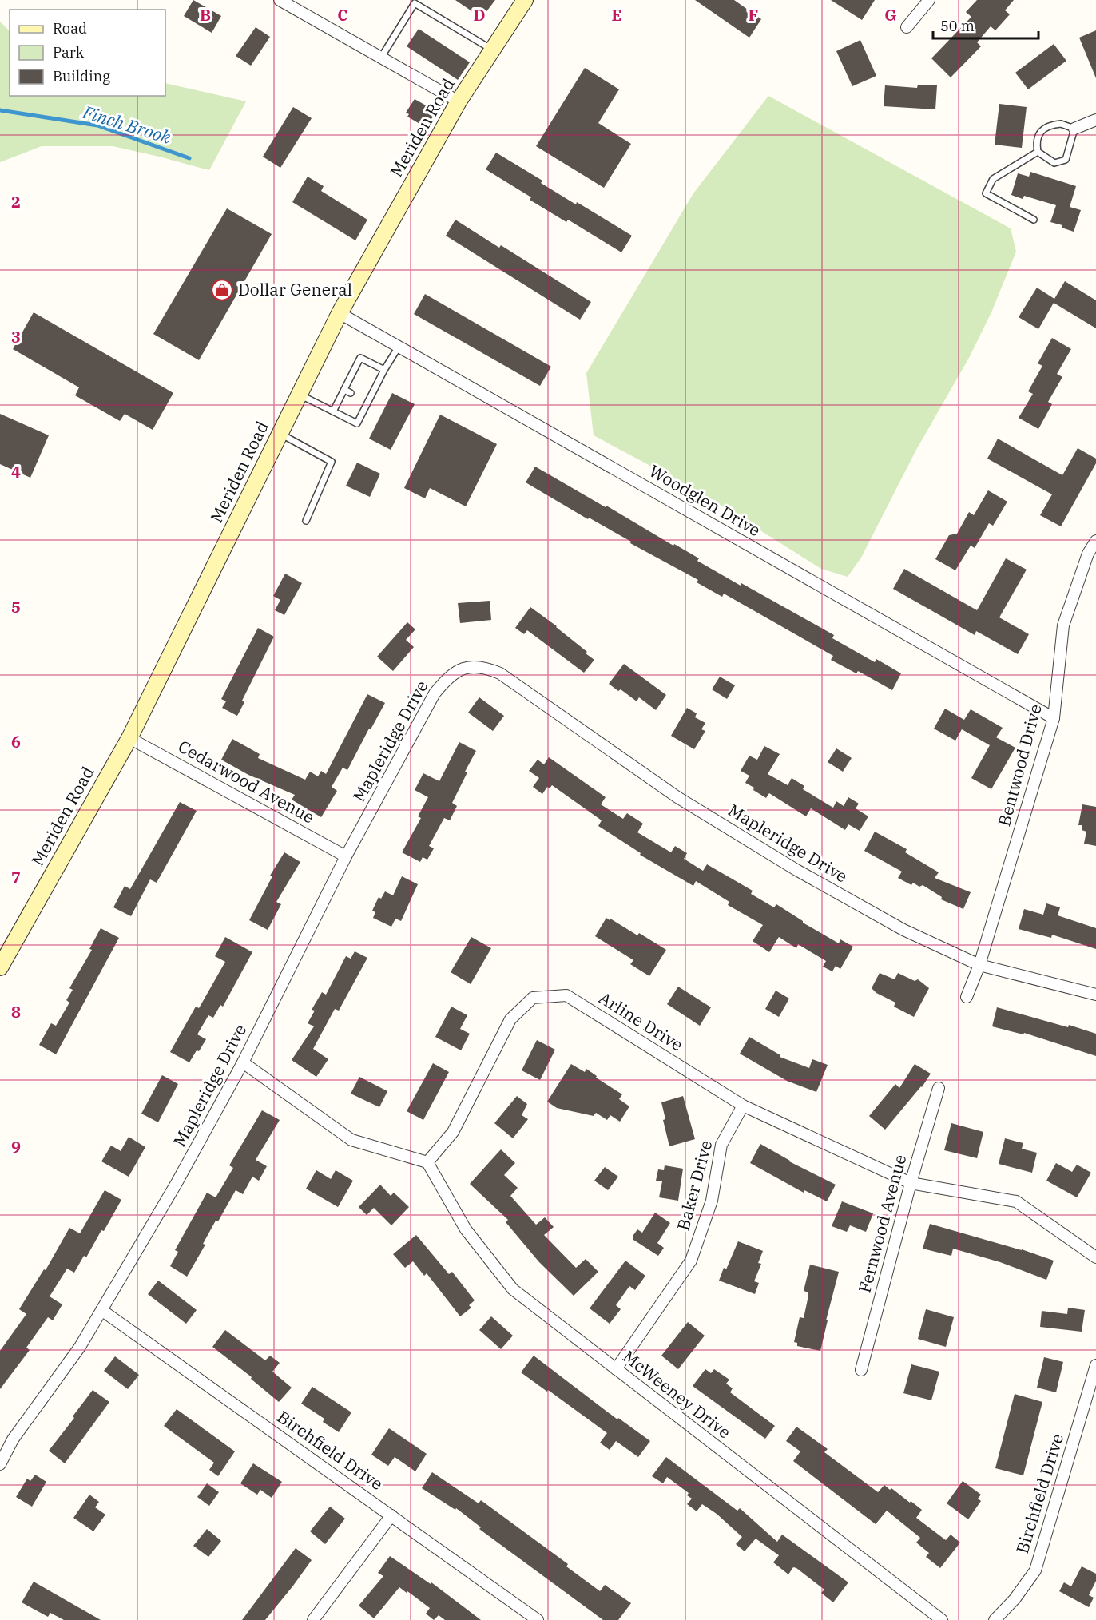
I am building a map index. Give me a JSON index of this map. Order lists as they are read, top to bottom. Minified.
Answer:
{"streets":{"main road":["Meriden Road"],"street":["Woodglen Drive","Mapleridge Drive","Bentwood Drive","Cedarwood Avenue","Arline Drive","Baker Drive","Fernwood Avenue","McWeeney Drive","Birchfield Drive"]},"crossings":[["Meriden Road","Woodglen Drive"],["Meriden Road","Cedarwood Avenue"],["Woodglen Drive","Bentwood Drive"],["Mapleridge Drive","Bentwood Drive"],["Mapleridge Drive","Cedarwood Avenue"],["Mapleridge Drive","Birchfield Drive"],["Arline Drive","Baker Drive"],["Arline Drive","Fernwood Avenue"],["Arline Drive","McWeeney Drive"],["Baker Drive","McWeeney Drive"]],"water":["Finch Brook"],"places":{"shop":["Dollar General"]},"legend":["Road","Park","Building"],"scale_bar":"50 m","grid":{"columns":["B","C","D","E","F","G"],"rows":["2","3","4","5","6","7","8","9"]}}
